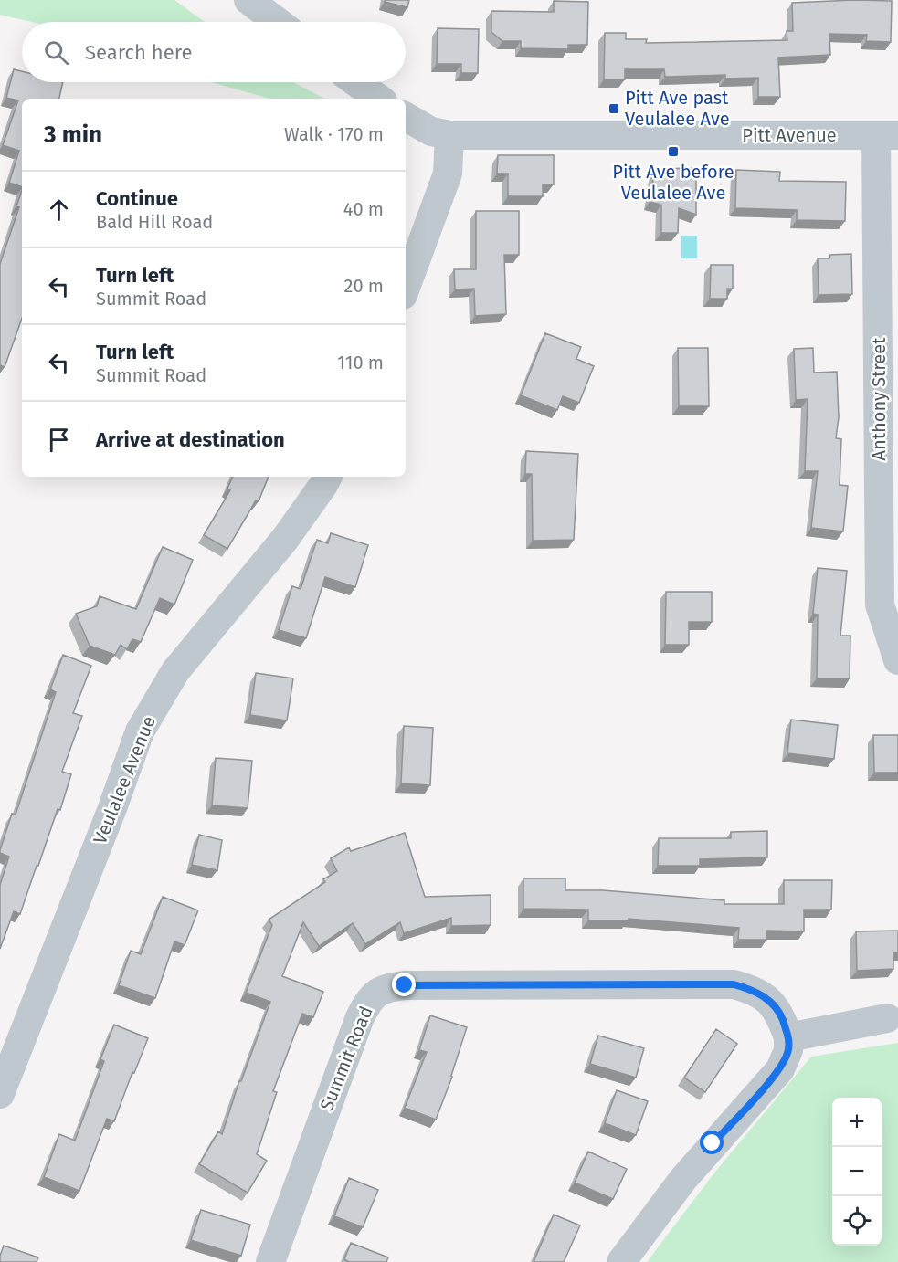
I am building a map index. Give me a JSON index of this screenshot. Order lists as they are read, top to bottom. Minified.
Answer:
{"streets":{"street":["Pitt Avenue","Anthony Street","Veulalee Avenue","Summit Road"]},"crossings":[["Pitt Avenue","Anthony Street"]],"places":{"transit":["Pitt Ave past Veulalee Ave","Pitt Ave before Veulalee Ave"]},"page":{"search":"Search here","heading":["3 min","Walk · 170 m"],"list":[["Continue","Bald Hill Road","40 m"],["Turn left","Summit Road","20 m"],["Turn left","Summit Road","110 m"],"Arrive at destination"],"map_buttons":["+","−"]}}
